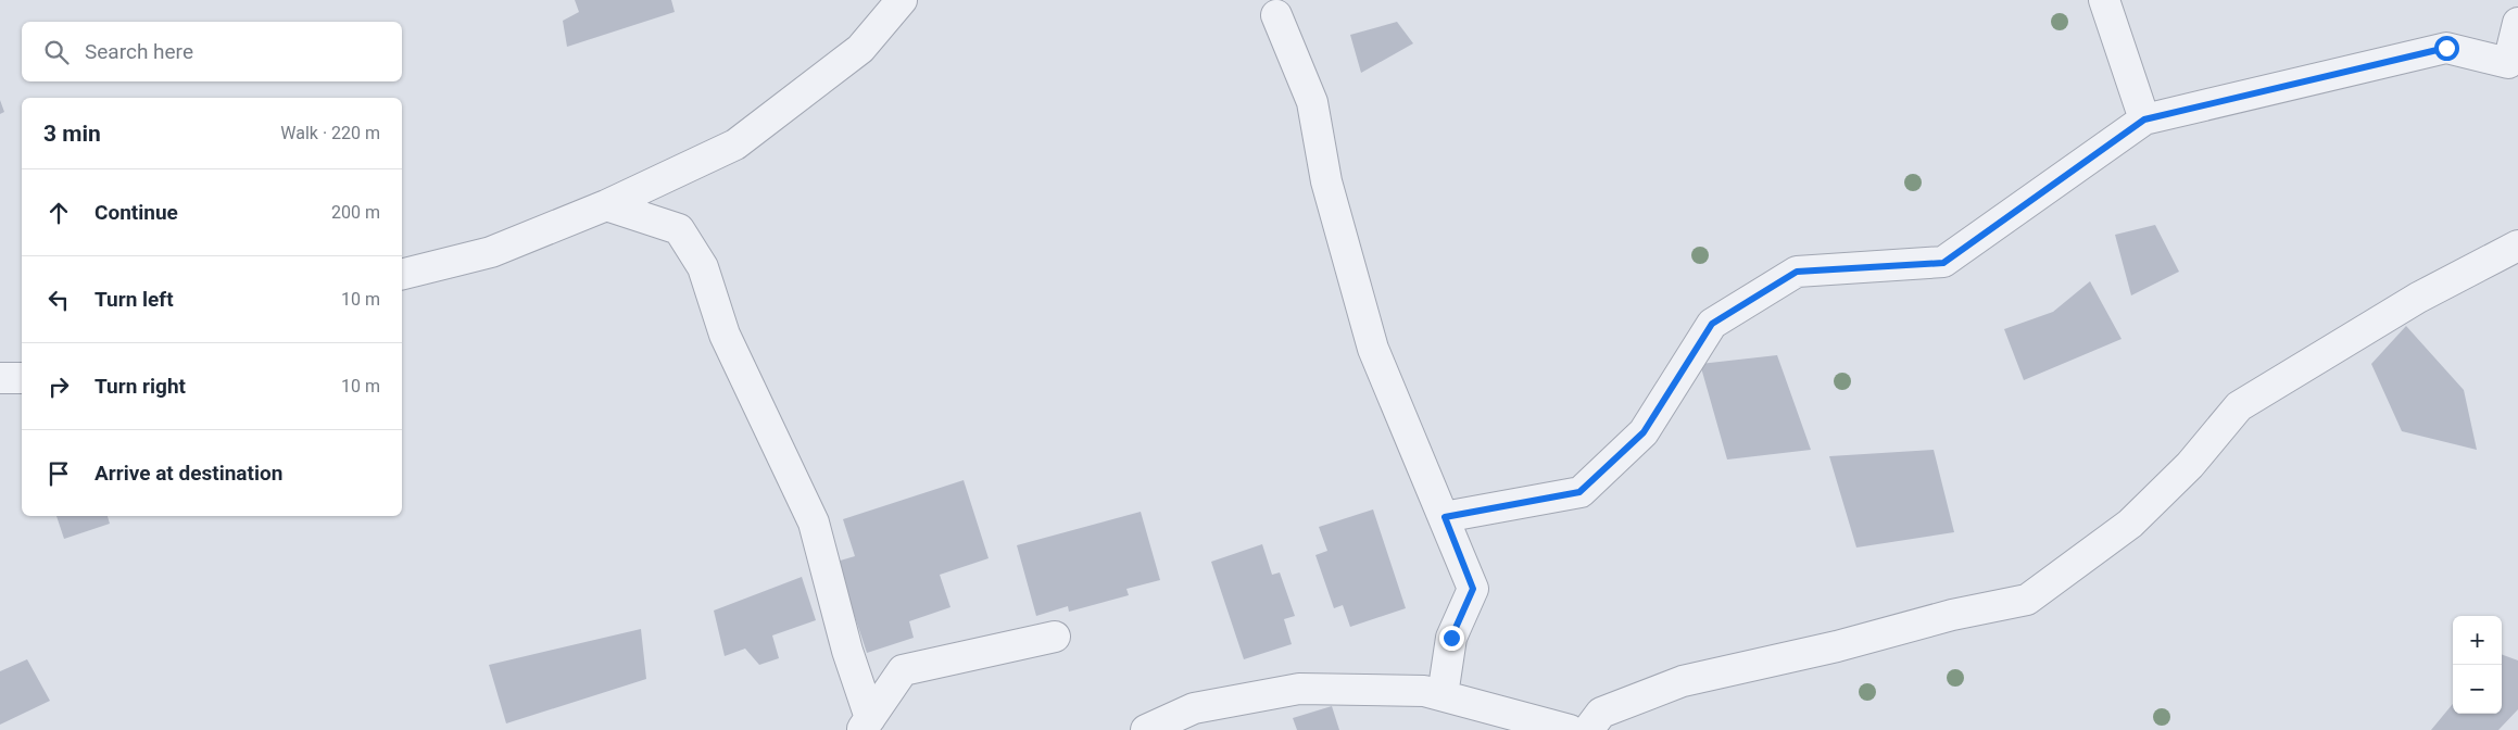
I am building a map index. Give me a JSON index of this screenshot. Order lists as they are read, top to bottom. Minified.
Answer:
{"page":{"search":"Search here","heading":["3 min","Walk · 220 m"],"list":[["Continue","200 m"],["Turn left","10 m"],["Turn right","10 m"],"Arrive at destination"],"map_buttons":["+","−"]}}
